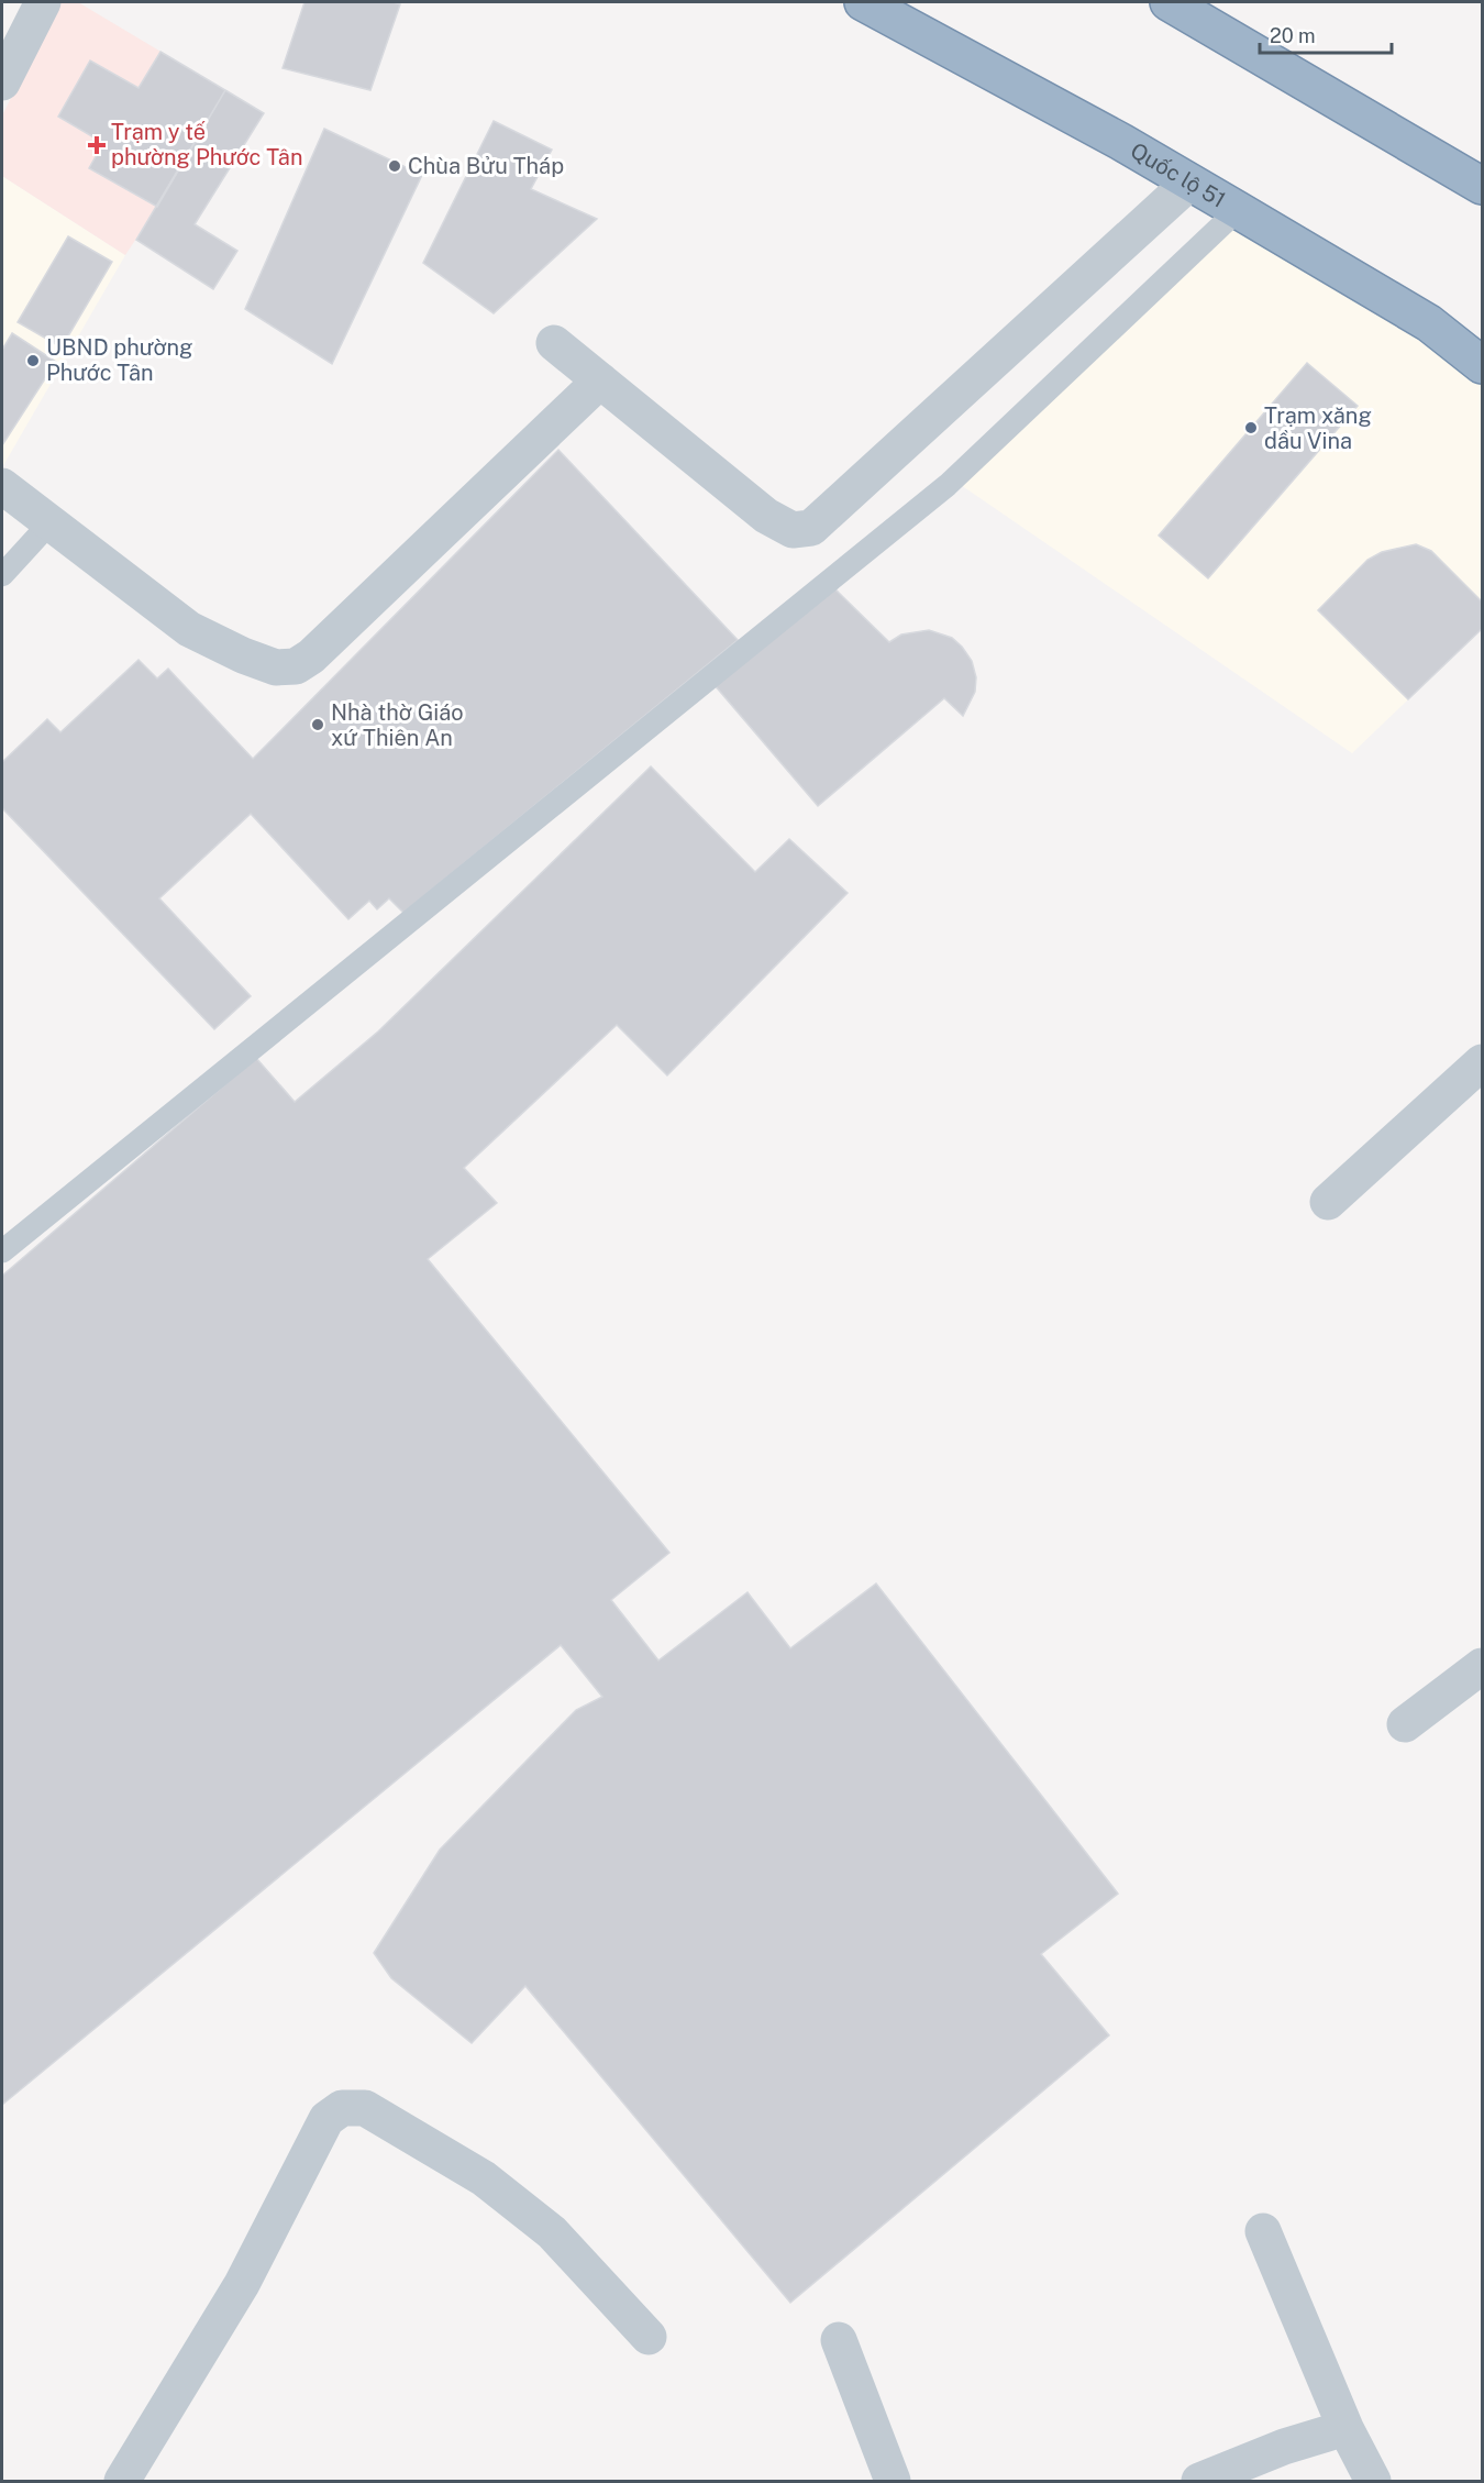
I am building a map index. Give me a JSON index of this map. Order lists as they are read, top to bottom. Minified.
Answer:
{"streets":{"highway":["Quốc lộ 51"]},"places":{"health":["Trạm y tế phường Phước Tân"],"other":["Chùa Bửu Tháp","UBND phường Phước Tân","Trạm xăng dầu Vina","Nhà thờ Giáo xứ Thiên An"]},"scale_bar":"20 m"}
